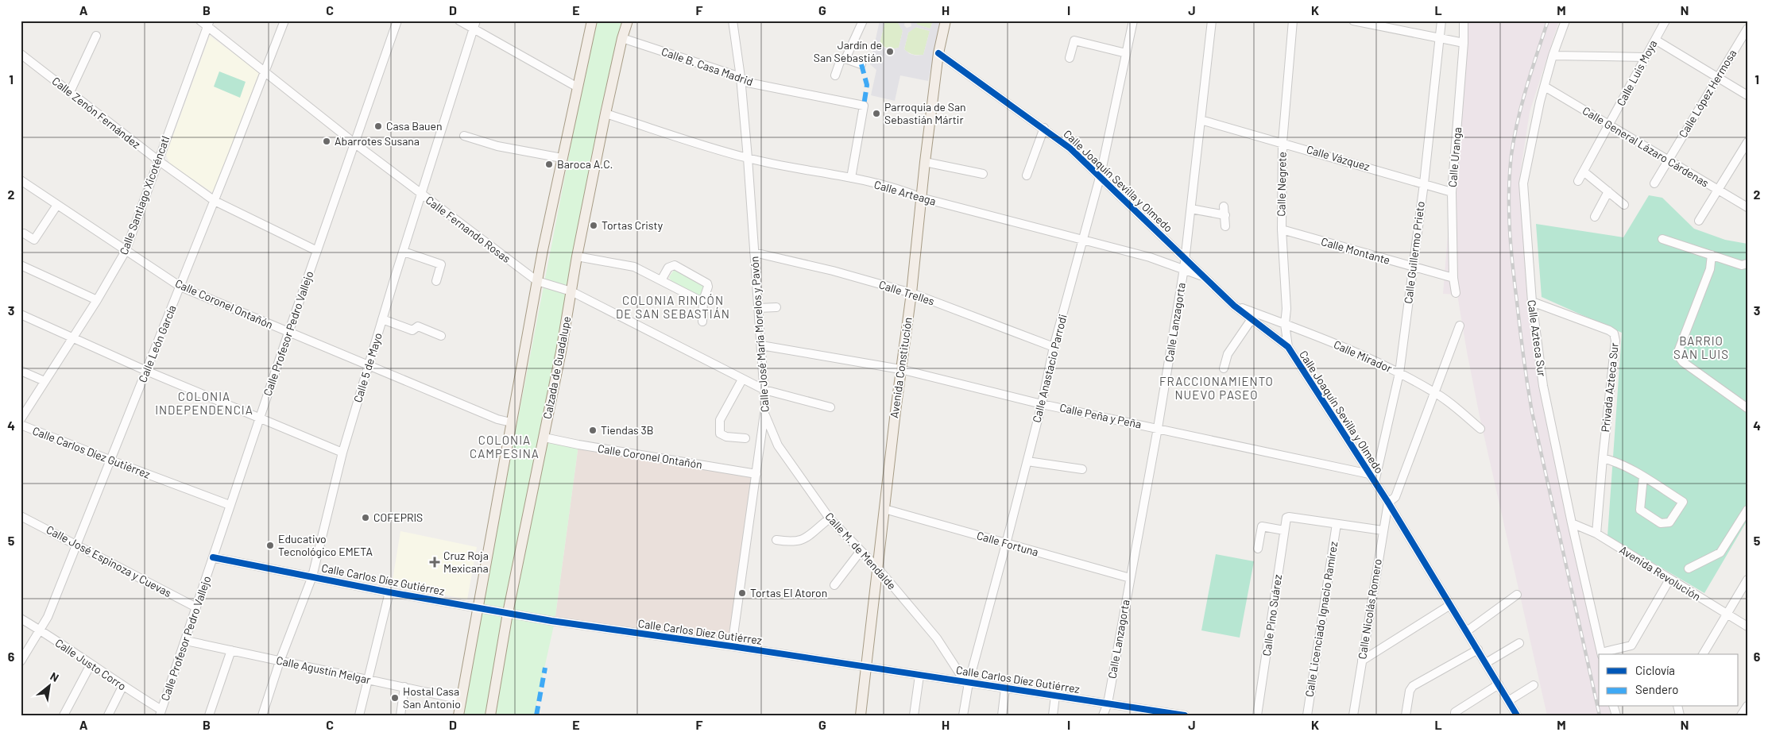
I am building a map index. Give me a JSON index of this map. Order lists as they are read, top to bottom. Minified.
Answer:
{"streets":{"main road":["Calzada de Guadalupe","Avenida Constitución"],"street":["Calle B. Casa Madrid","Calle Luis Moya","Calle López Hermosa","Calle Zenón Fernández","Calle General Lázaro Cárdenas","Calle Uranga","Calle Vázquez","Calle Joaquín Sevilla y Olmedo","Calle Negrete","Calle Arteaga","Calle Santiago Xicoténcatl","Calle Fernando Rosas","Calle Montante","Calle Guillermo Prieto","Calle Trelles","Calle Coronel Ontañón","Calle Lanzagorta","Calle Profesor Pedro Vallejo","Calle José María Morelos y Pavón","Calle Azteca Sur","Calle León García","Calle Mirador","Calle 5 de Mayo","Calle Anastacio Parrodi","Privada Azteca Sur","Calle Peña y Peña","Calle Carlos Díez Gutiérrez","Calle Fortuna","Calle M. de Mendalde","Calle José Espinoza y Cuevas","Avenida Revolución","Calle Nicolás Romero","Calle Pino Suárez","Calle Licenciado Ignacio Ramírez","Calle Justo Corro","Calle Agustín Melgar"]},"crossings":[["Calle B. Casa Madrid","Calle Arteaga"],["Calle B. Casa Madrid","Calle José María Morelos y Pavón"],["Calle B. Casa Madrid","Calzada de Guadalupe"],["Calle Luis Moya","Calle General Lázaro Cárdenas"],["Calle López Hermosa","Calle General Lázaro Cárdenas"],["Calle Zenón Fernández","Calle Santiago Xicoténcatl"],["Calle Zenón Fernández","Calle Profesor Pedro Vallejo"],["Calle Zenón Fernández","Calle León García"],["Calle General Lázaro Cárdenas","Calle Azteca Sur"],["Calle Uranga","Calle Vázquez"],["Calle Uranga","Calle Montante"],["Calle Vázquez","Calle Negrete"],["Calle Vázquez","Calle Guillermo Prieto"],["Calle Vázquez","Calle Lanzagorta"],["Calle Joaquín Sevilla y Olmedo","Calle Negrete"],["Calle Joaquín Sevilla y Olmedo","Calle Arteaga"],["Calle Joaquín Sevilla y Olmedo","Calle Guillermo Prieto"],["Calle Joaquín Sevilla y Olmedo","Calle Lanzagorta"],["Calle Joaquín Sevilla y Olmedo","Calle Mirador"],["Calle Joaquín Sevilla y Olmedo","Avenida Constitución"],["Calle Joaquín Sevilla y Olmedo","Calle Anastacio Parrodi"],["Calle Joaquín Sevilla y Olmedo","Calle Peña y Peña"],["Calle Joaquín Sevilla y Olmedo","Calle Nicolás Romero"],["Calle Negrete","Calle Montante"],["Calle Negrete","Calle Mirador"],["Calle Arteaga","Calle Lanzagorta"],["Calle Arteaga","Calle José María Morelos y Pavón"],["Calle Arteaga","Calzada de Guadalupe"],["Calle Arteaga","Avenida Constitución"],["Calle Arteaga","Calle Anastacio Parrodi"],["Calle Santiago Xicoténcatl","Calle Fernando Rosas"],["Calle Santiago Xicoténcatl","Calle Coronel Ontañón"],["Calle Fernando Rosas","Calle Profesor Pedro Vallejo"],["Calle Fernando Rosas","Calle José María Morelos y Pavón"],["Calle Fernando Rosas","Calle León García"],["Calle Fernando Rosas","Calle 5 de Mayo"],["Calle Fernando Rosas","Calzada de Guadalupe"],["Calle Montante","Calle Guillermo Prieto"],["Calle Guillermo Prieto","Calle Mirador"],["Calle Trelles","Calle José María Morelos y Pavón"],["Calle Trelles","Avenida Constitución"],["Calle Trelles","Calle Anastacio Parrodi"],["Calle Coronel Ontañón","Calle Profesor Pedro Vallejo"],["Calle Coronel Ontañón","Calle José María Morelos y Pavón"],["Calle Coronel Ontañón","Calle León García"],["Calle Coronel Ontañón","Calle 5 de Mayo"],["Calle Coronel Ontañón","Calzada de Guadalupe"],["Calle Lanzagorta","Calle Peña y Peña"],["Calle Lanzagorta","Calle Carlos Díez Gutiérrez"],["Calle Lanzagorta","Calle Fortuna"],["Calle Profesor Pedro Vallejo","Calle Carlos Díez Gutiérrez"],["Calle Profesor Pedro Vallejo","Calle José Espinoza y Cuevas"],["Calle Profesor Pedro Vallejo","Calle Justo Corro"],["Calle Profesor Pedro Vallejo","Calle Agustín Melgar"],["Calle José María Morelos y Pavón","Calle Peña y Peña"],["Calle José María Morelos y Pavón","Calle Carlos Díez Gutiérrez"],["Calle José María Morelos y Pavón","Calle M. de Mendalde"],["Calle Azteca Sur","Privada Azteca Sur"],["Calle Azteca Sur","Avenida Revolución"],["Calle León García","Calle Carlos Díez Gutiérrez"],["Calle León García","Calle José Espinoza y Cuevas"],["Calle León García","Calle Justo Corro"],["Calle 5 de Mayo","Calle Carlos Díez Gutiérrez"],["Calle 5 de Mayo","Calle Agustín Melgar"],["Calzada de Guadalupe","Calle Carlos Díez Gutiérrez"],["Avenida Constitución","Calle Peña y Peña"],["Avenida Constitución","Calle Carlos Díez Gutiérrez"],["Avenida Constitución","Calle Fortuna"],["Avenida Constitución","Calle M. de Mendalde"],["Calle Anastacio Parrodi","Calle Peña y Peña"],["Calle Anastacio Parrodi","Calle Carlos Díez Gutiérrez"],["Calle Anastacio Parrodi","Calle Fortuna"],["Calle Anastacio Parrodi","Calle M. de Mendalde"],["Calle Carlos Díez Gutiérrez","Calle M. de Mendalde"],["Calle Pino Suárez","Calle Licenciado Ignacio Ramírez"]],"districts":["COLONIA RINCÓN DE SAN SEBASTIÁN","BARRIO SAN LUIS","FRACCIONAMIENTO NUEVO PASEO","COLONIA INDEPENDENCIA","COLONIA CAMPESINA"],"places":{"other":["Jardín de San Sebastián","Parroquia de San Sebastián Mártir","Casa Bauen","Abarrotes Susana","Baroca A.C.","Tortas Cristy","Tiendas 3B","COFEPRIS","Educativo Tecnológico EMETA","Tortas El Atoron","Hostal Casa San Antonio"],"health":["Cruz Roja Mexicana"]},"legend":["Ciclovía","Sendero"],"north":"top right","grid":{"columns":["A","B","C","D","E","F","G","H","I","J","K","L","M","N"],"rows":["1","2","3","4","5","6"]}}
